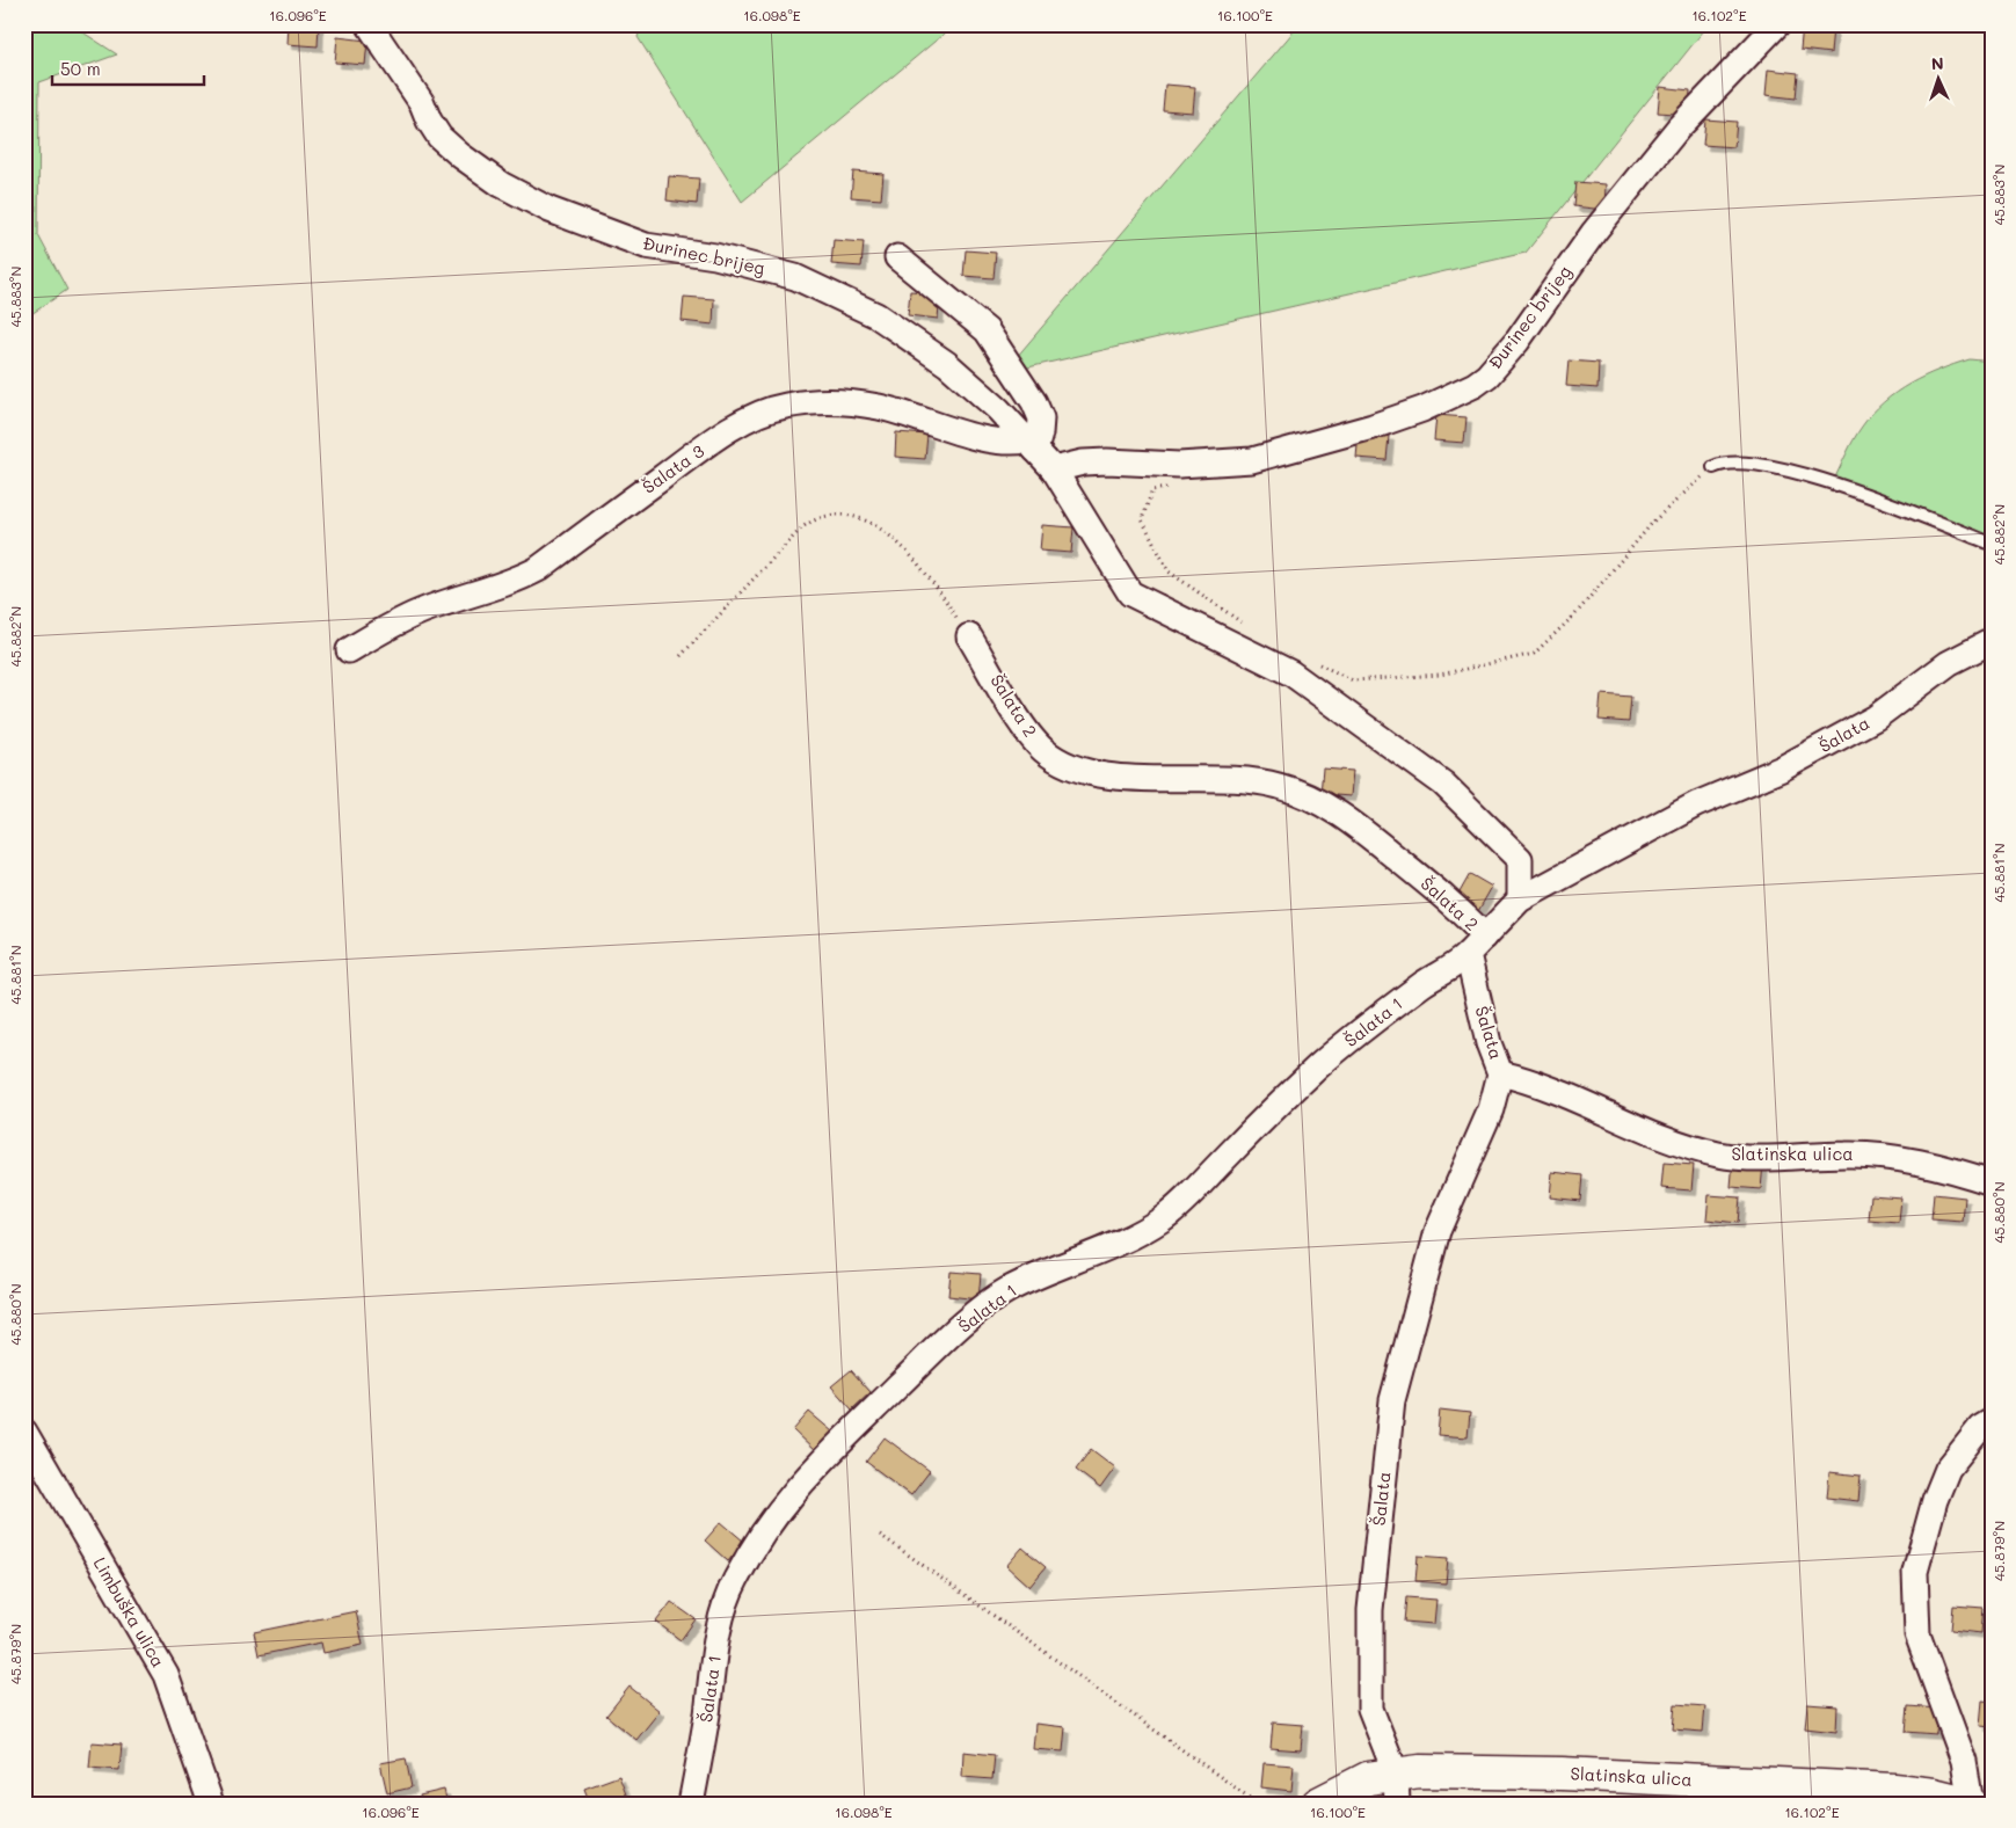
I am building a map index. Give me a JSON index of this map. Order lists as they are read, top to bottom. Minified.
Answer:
{"streets":{"street":["Đurinec brijeg","Šalata 3","Šalata 2","Šalata","Šalata 1","Slatinska ulica","Limbuška ulica"]},"crossings":[["Đurinec brijeg","Šalata 3"],["Đurinec brijeg","Šalata"],["Šalata 2","Šalata"],["Šalata","Šalata 1"],["Šalata","Slatinska ulica"]],"scale_bar":"50 m","north":"top","coordinates":["16.096°E","16.098°E","16.100°E","16.102°E","45.883°N","45.882°N","45.881°N","45.880°N","45.879°N"]}
